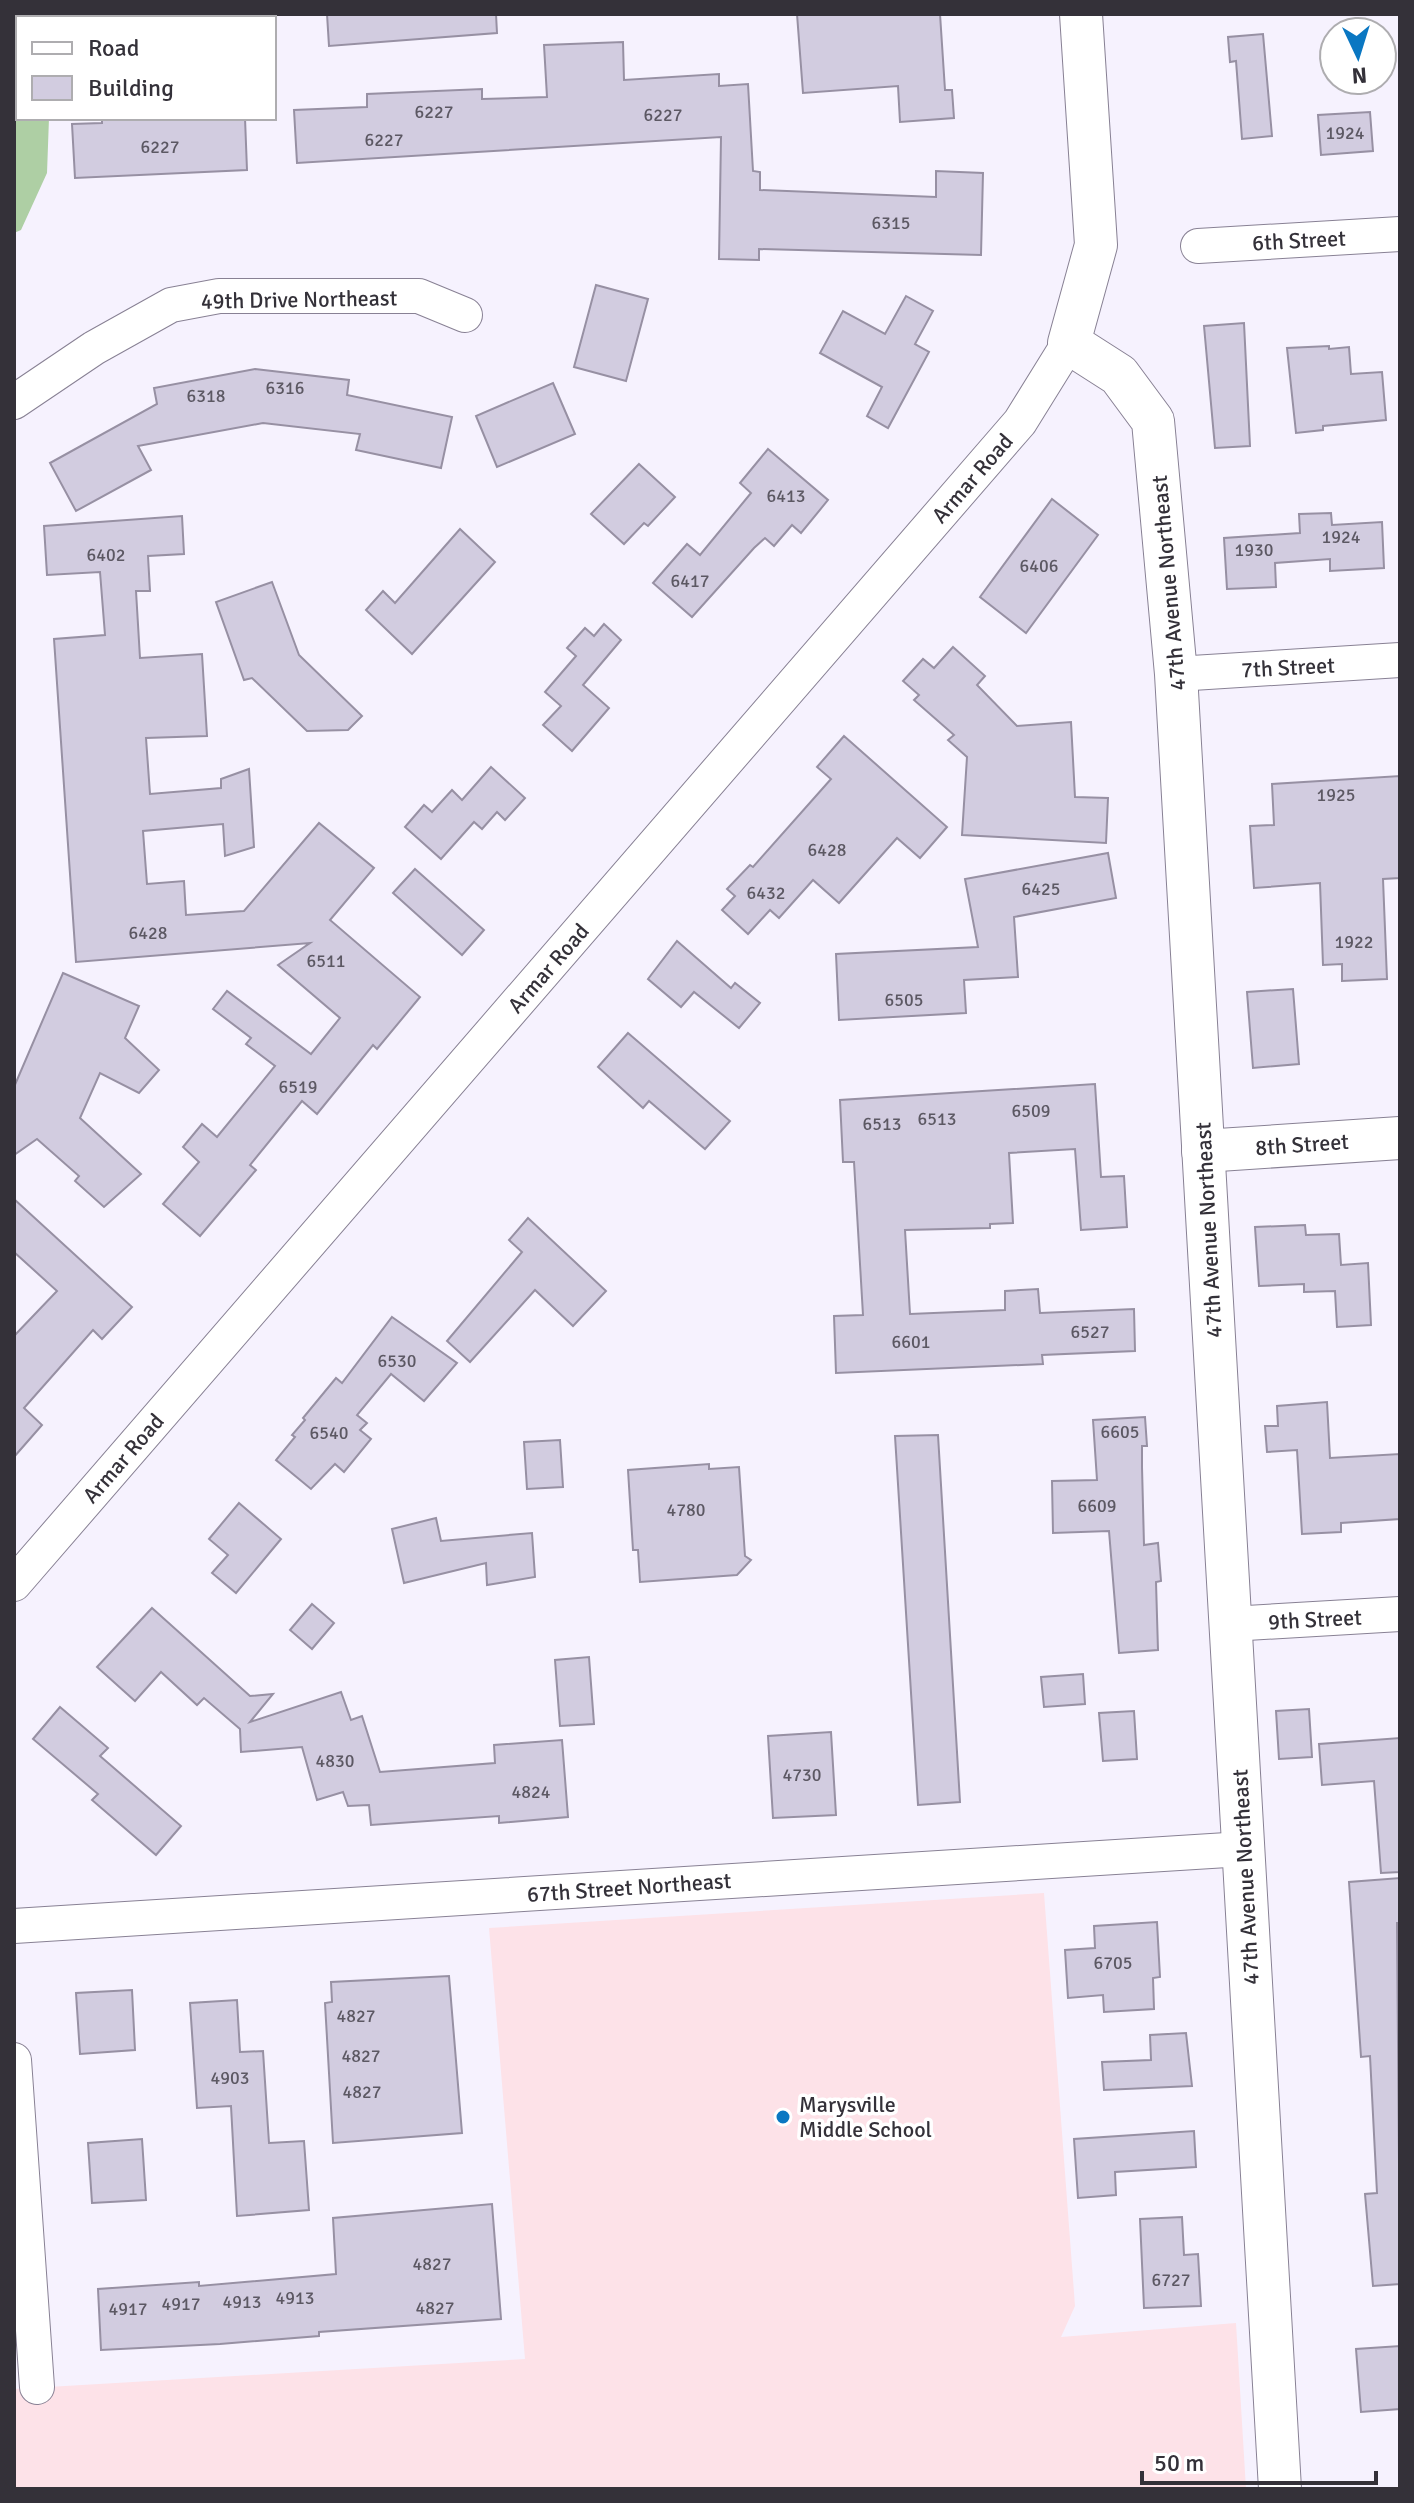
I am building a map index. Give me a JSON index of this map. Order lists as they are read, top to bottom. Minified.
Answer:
{"streets":{"street":["6th Street","49th Drive Northeast","Armar Road","47th Avenue Northeast","7th Street","8th Street","9th Street","67th Street Northeast"]},"crossings":[["Armar Road","47th Avenue Northeast"],["47th Avenue Northeast","7th Street"],["47th Avenue Northeast","8th Street"],["47th Avenue Northeast","9th Street"],["47th Avenue Northeast","67th Street Northeast"]],"places":["Marysville Middle School"],"house_numbers":["6227","6227","1924","6227","6227","6315","6316","6318","6413","1924","1930","6402","6406","6417","1925","6428","6425","6432","6428","1922","6511","6505","6519","6509","6513","6513","6527","6601","6530","6605","6540","6609","4780","4830","4730","4824","6705","4827","4827","4903","4827","4827","6727","4913","4913","4917","4827","4917"],"legend":["Road","Building"],"scale_bar":"50 m","north":"bottom"}
